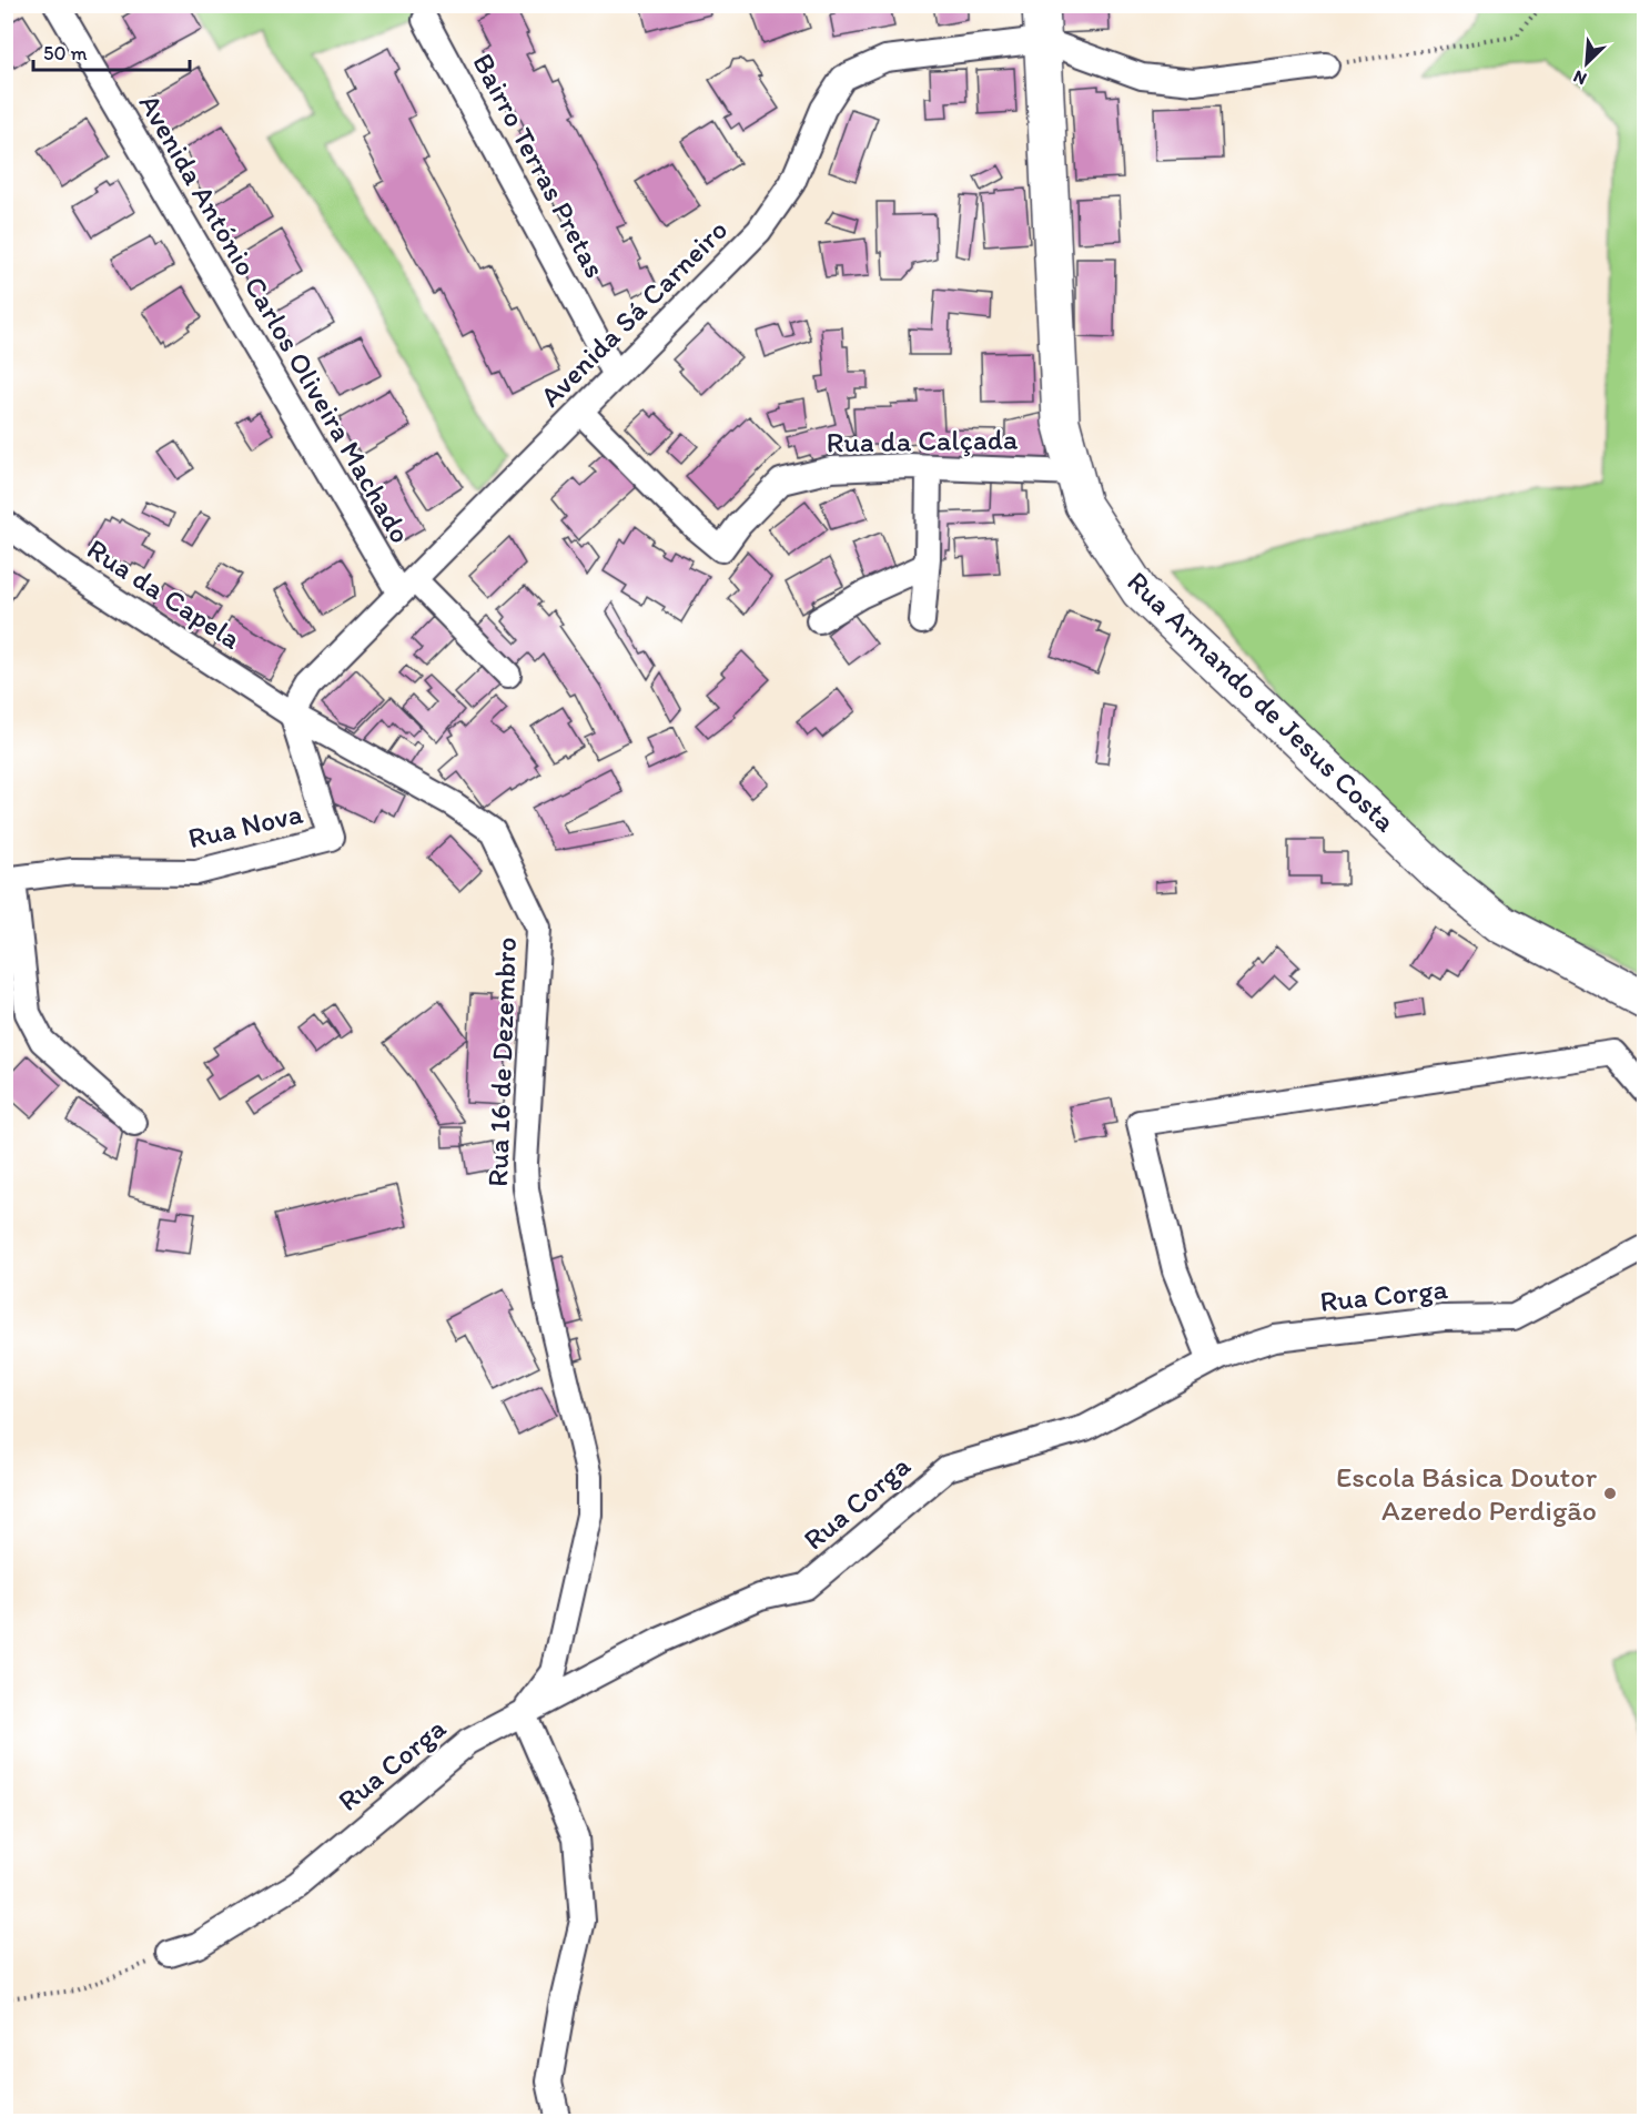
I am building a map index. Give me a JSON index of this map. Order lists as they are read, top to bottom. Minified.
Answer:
{"streets":{"street":["Bairro Terras Pretas","Avenida Sá Carneiro","Avenida António Carlos Oliveira Machado","Rua da Calçada","Rua da Capela","Rua Armando de Jesus Costa","Rua Nova","Rua 16 de Dezembro","Rua Corga"]},"crossings":[["Bairro Terras Pretas","Avenida Sá Carneiro"],["Avenida Sá Carneiro","Avenida António Carlos Oliveira Machado"],["Avenida Sá Carneiro","Rua da Calçada"],["Avenida Sá Carneiro","Rua da Capela"],["Avenida Sá Carneiro","Rua Armando de Jesus Costa"],["Avenida Sá Carneiro","Rua Nova"],["Avenida Sá Carneiro","Rua 16 de Dezembro"],["Rua da Calçada","Rua Armando de Jesus Costa"],["Rua da Capela","Rua Nova"],["Rua da Capela","Rua 16 de Dezembro"],["Rua Nova","Rua 16 de Dezembro"],["Rua 16 de Dezembro","Rua Corga"]],"places":["Escola Básica Doutor Azeredo Perdigão"],"scale_bar":"50 m","north":"bottom left"}
